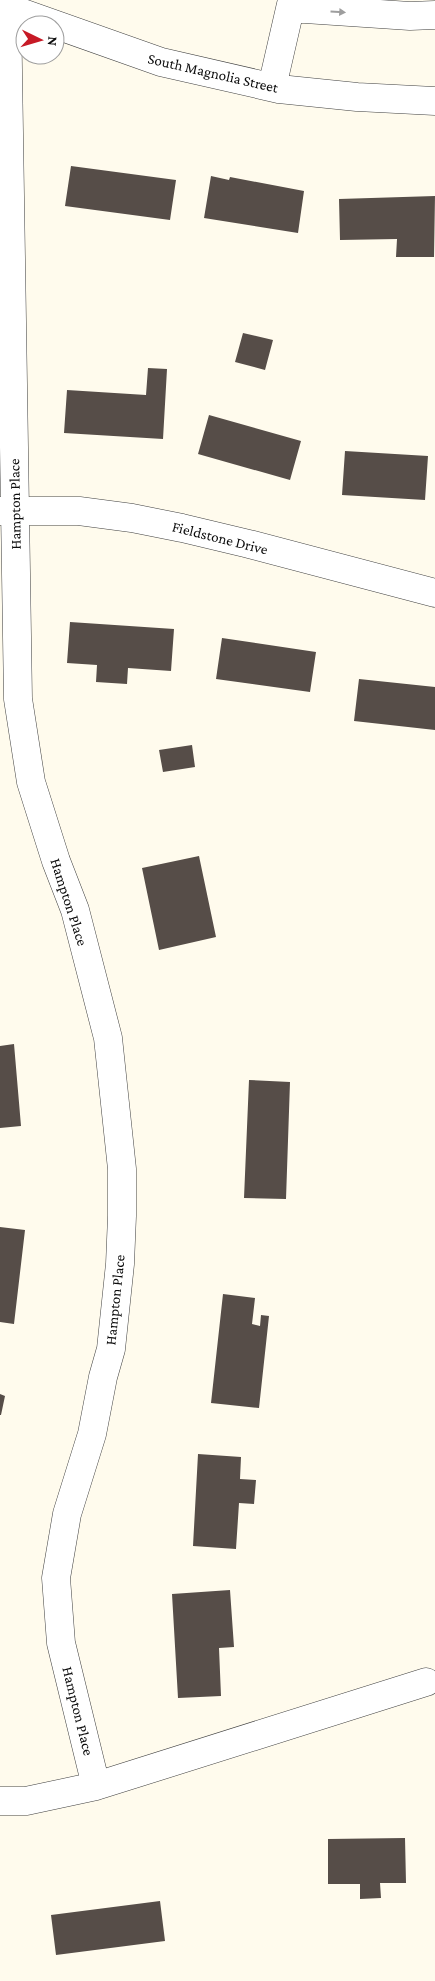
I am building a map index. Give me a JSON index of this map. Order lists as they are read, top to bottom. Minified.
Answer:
{"streets":{"street":["South Magnolia Street","Hampton Place","Fieldstone Drive"]},"crossings":[["South Magnolia Street","Hampton Place"],["Hampton Place","Fieldstone Drive"]],"north":"right"}
